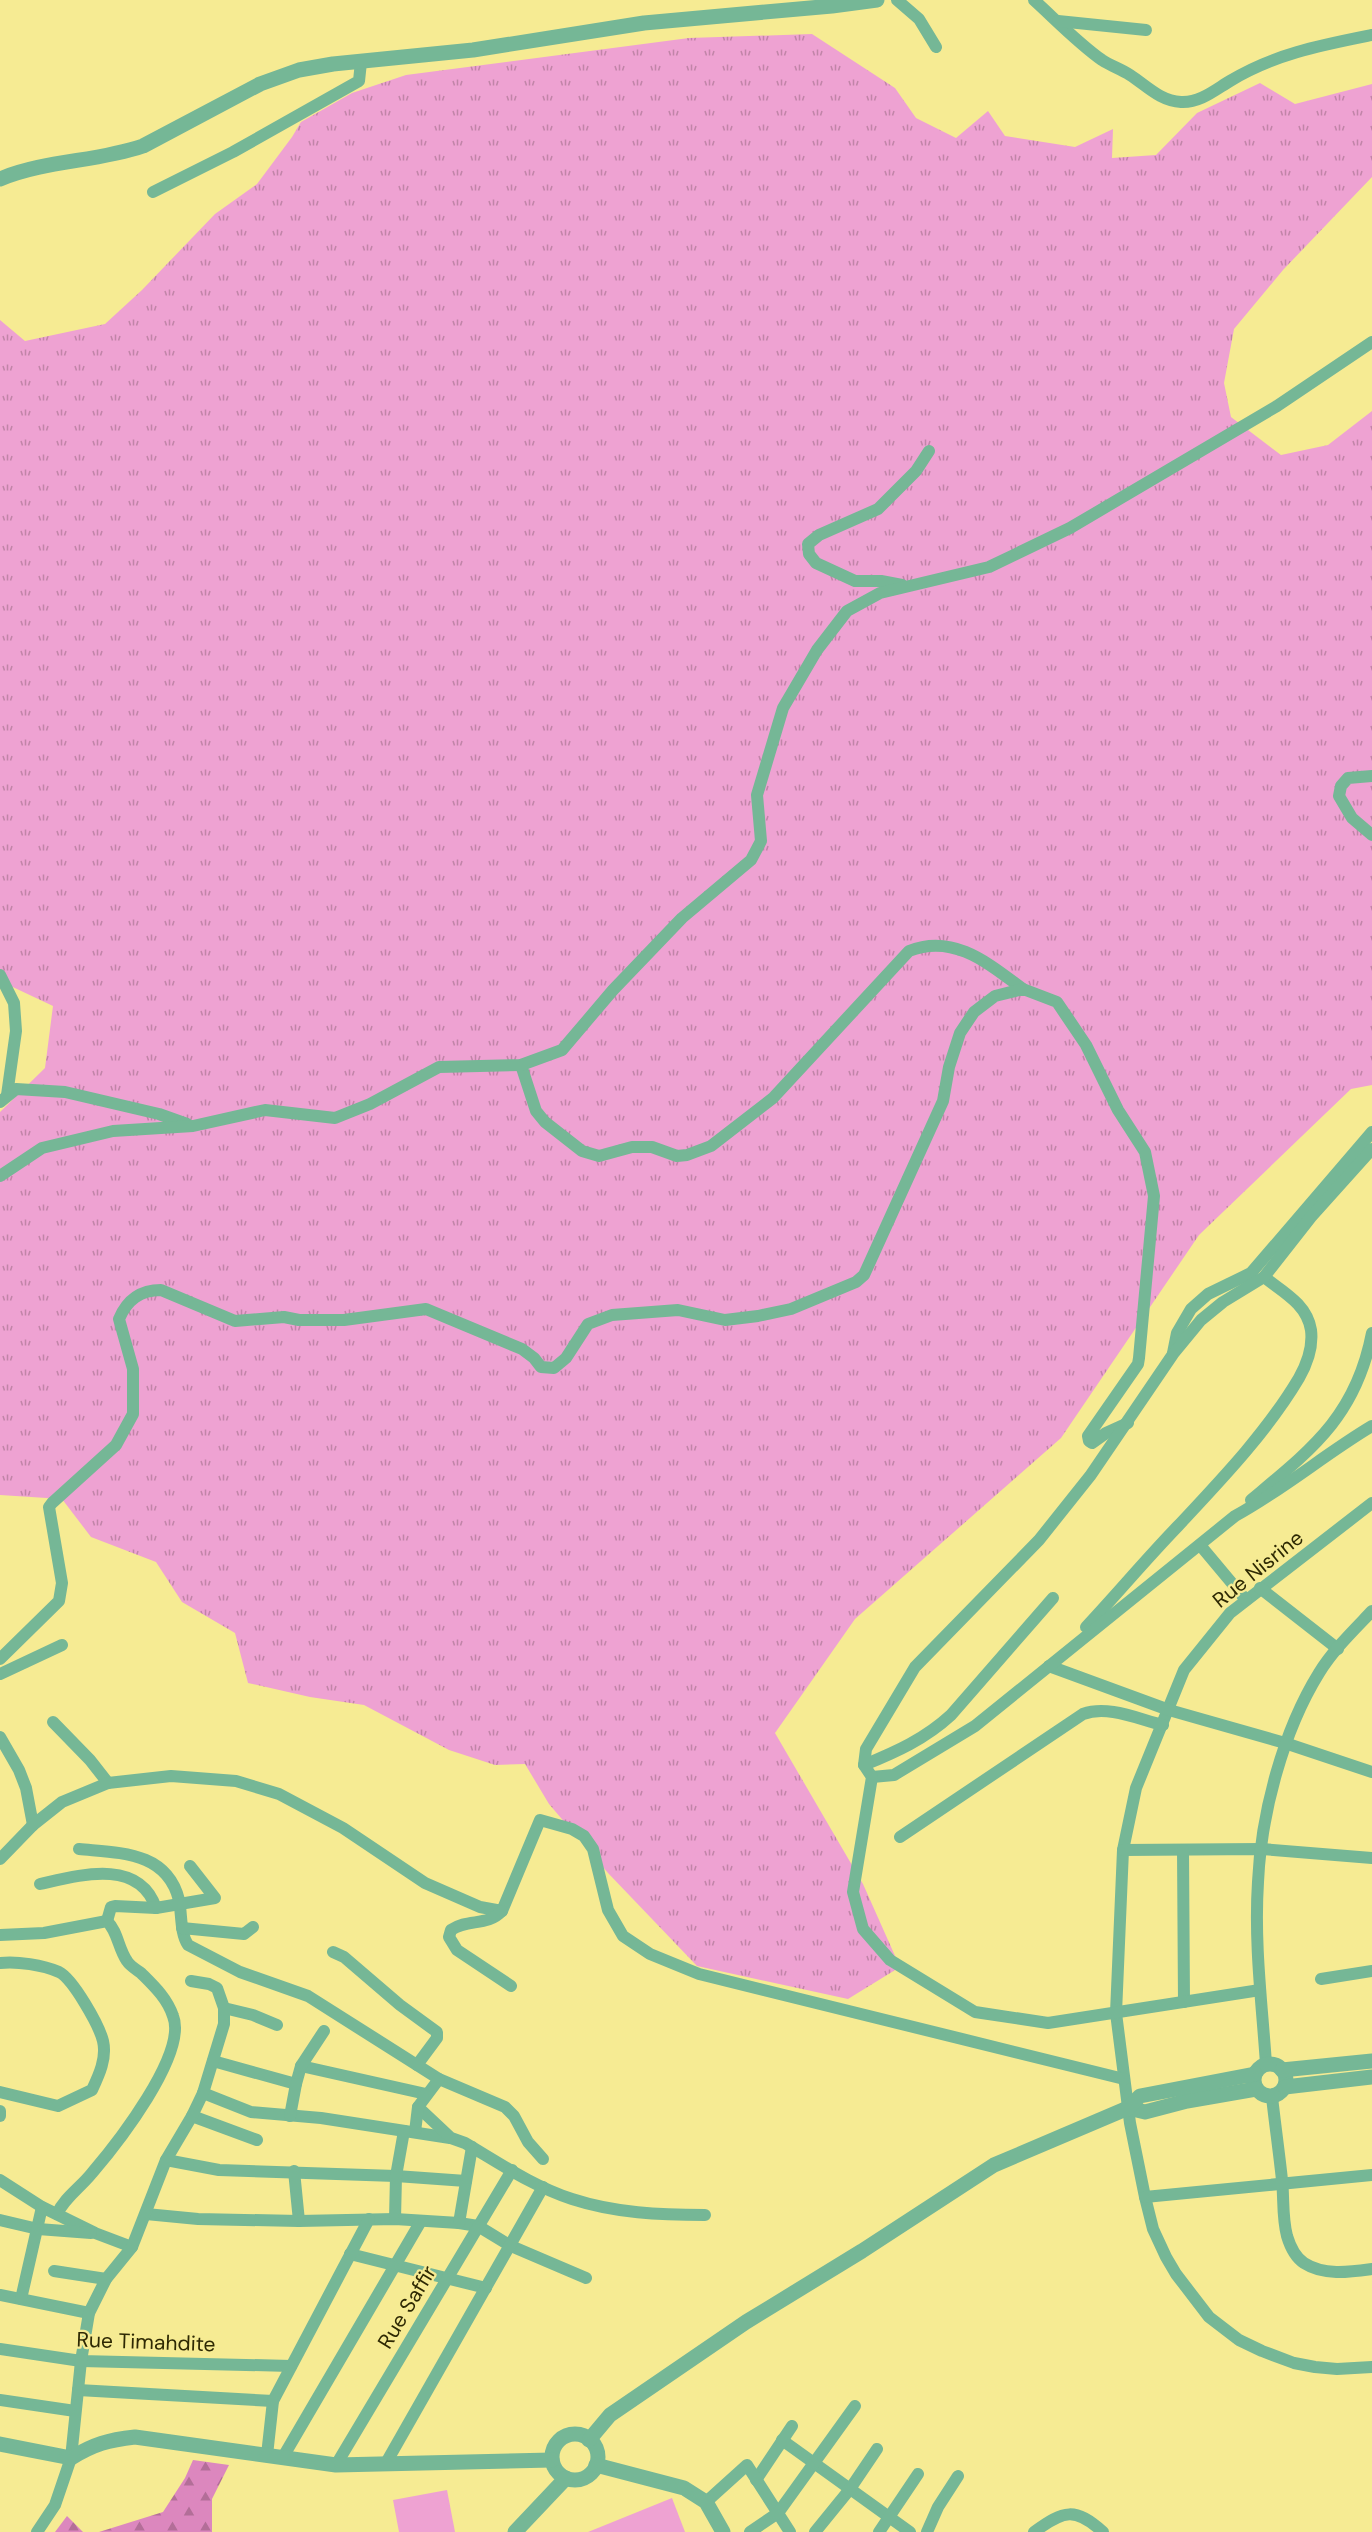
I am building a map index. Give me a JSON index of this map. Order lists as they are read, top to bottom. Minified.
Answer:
{"streets":{"street":["Rue Nisrine","Rue Saffir","Rue Timahdite"]}}
